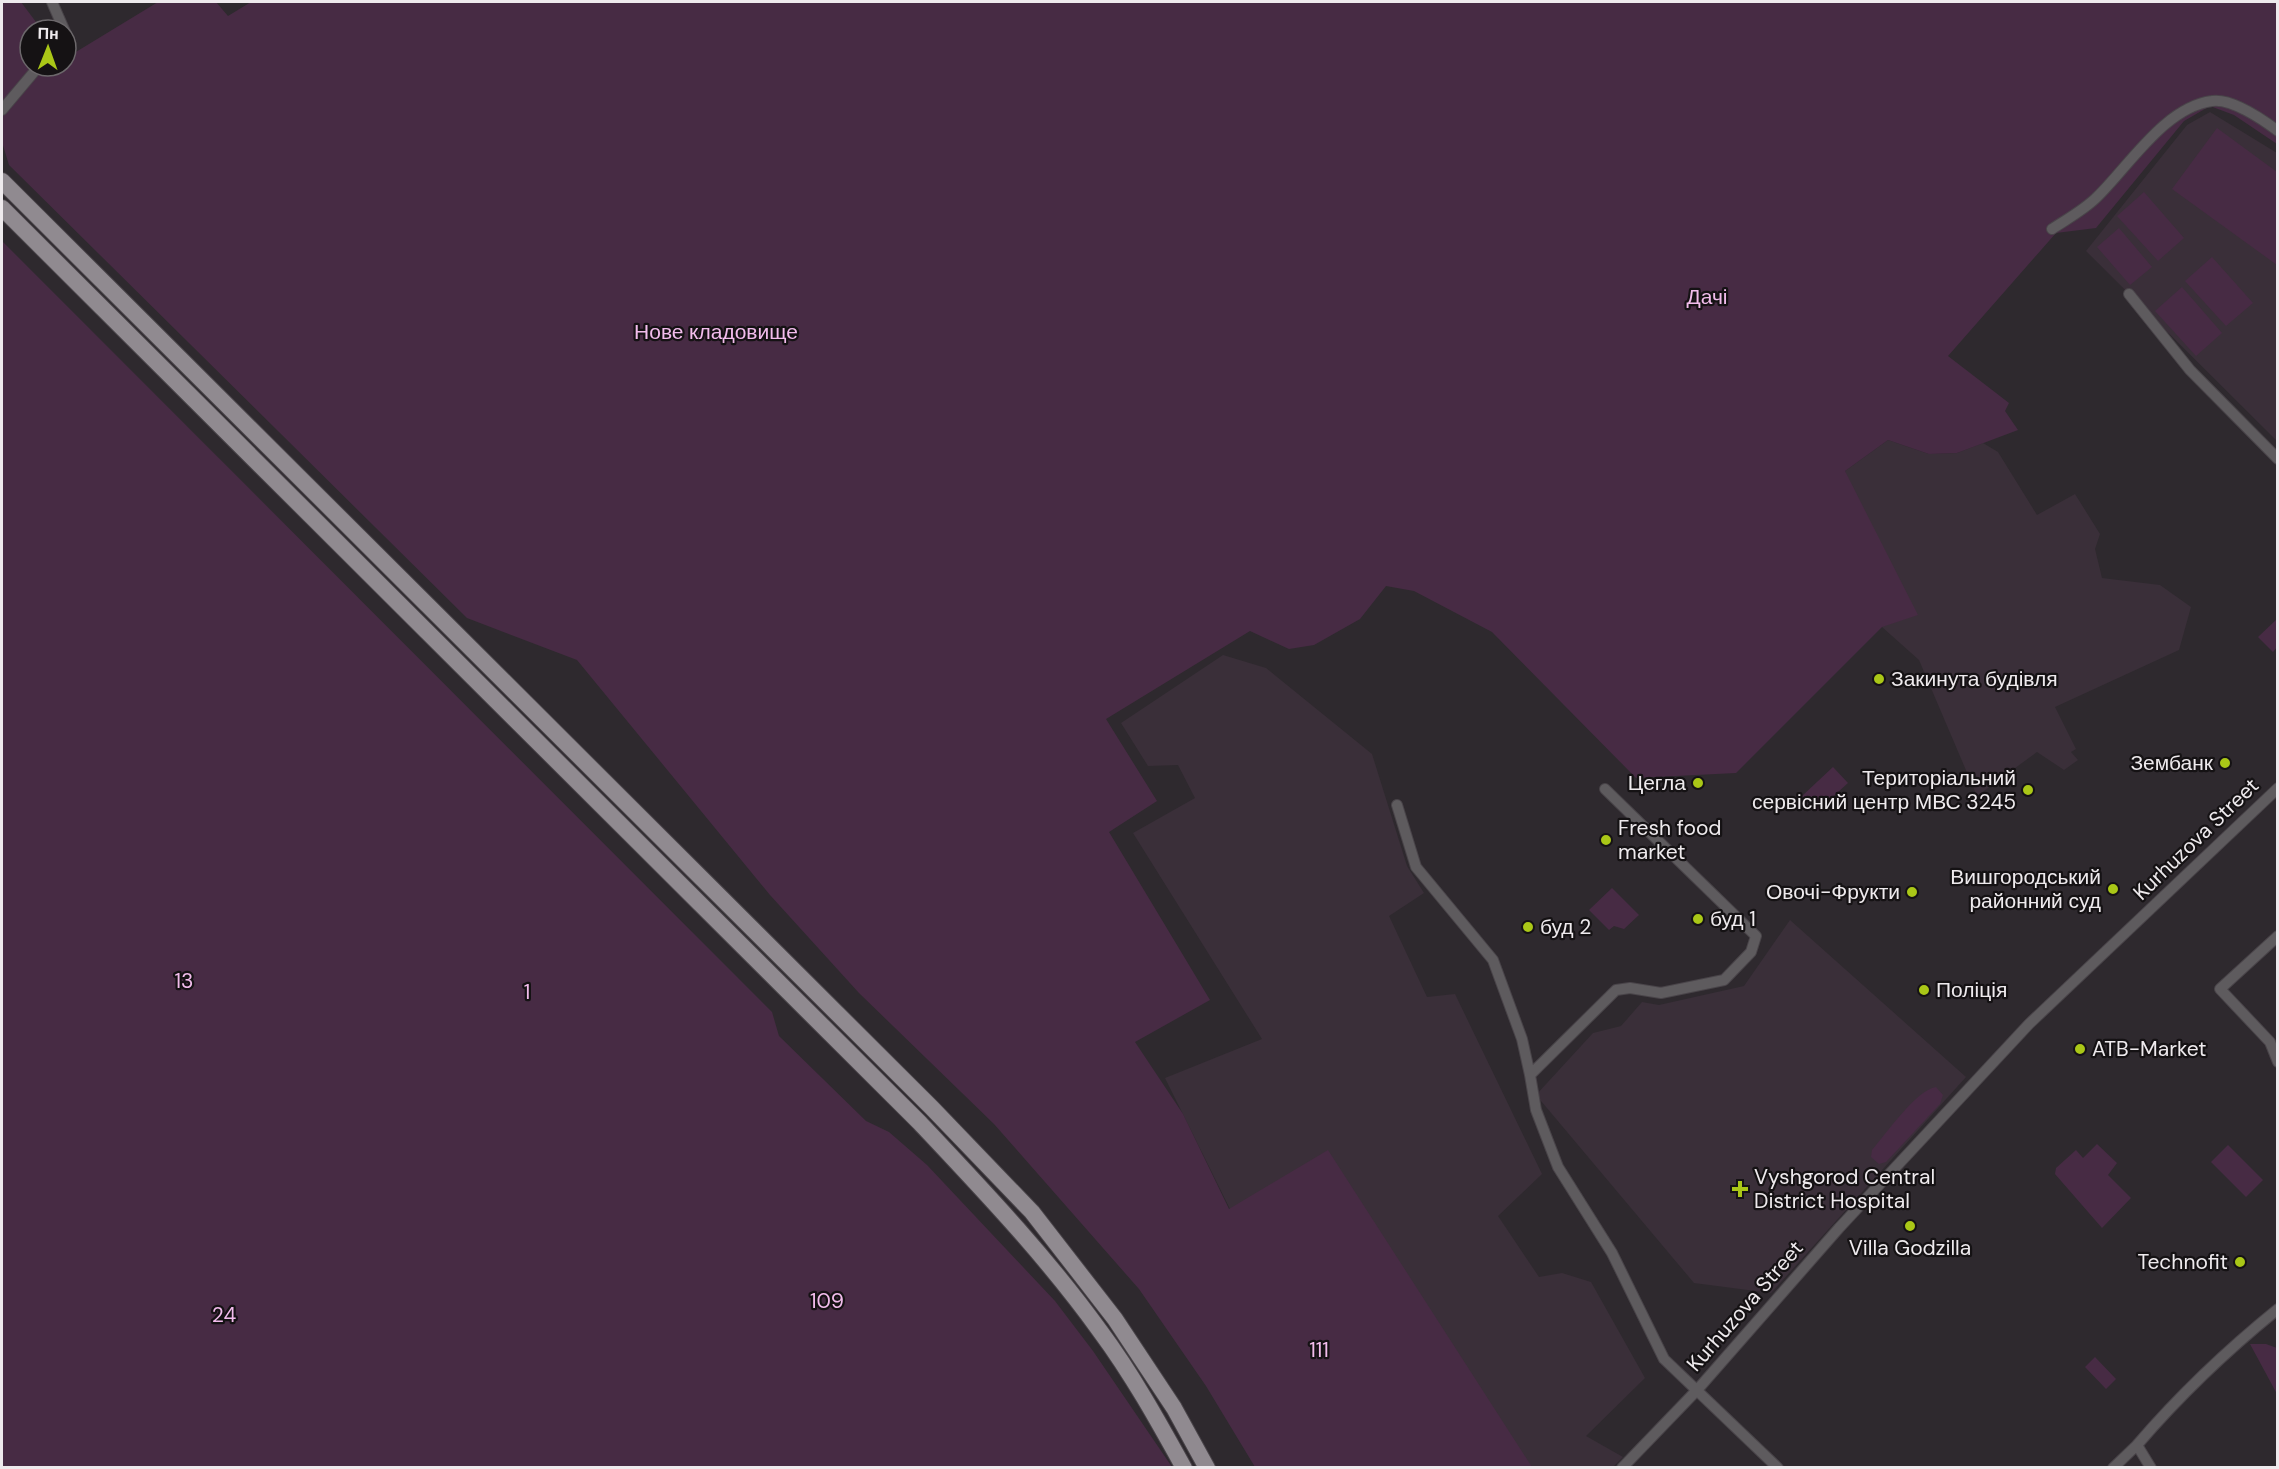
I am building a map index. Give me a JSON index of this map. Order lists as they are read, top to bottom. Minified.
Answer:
{"streets":{"street":["Kurhuzova Street"]},"parks":["Дачі","Нове кладовище","13","1","109","24","111"],"places":{"other":["Закинута будівля","Зембанк","Цегла","Територіальний сервісний центр МВС 3245","Fresh food market","Вишгородський районний суд","Овочі-Фрукти","буд 1","буд 2","Поліція","ATB-Market","Villa Godzilla","Technofit"],"health":["Vyshgorod Central District Hospital"]},"north":"top"}
